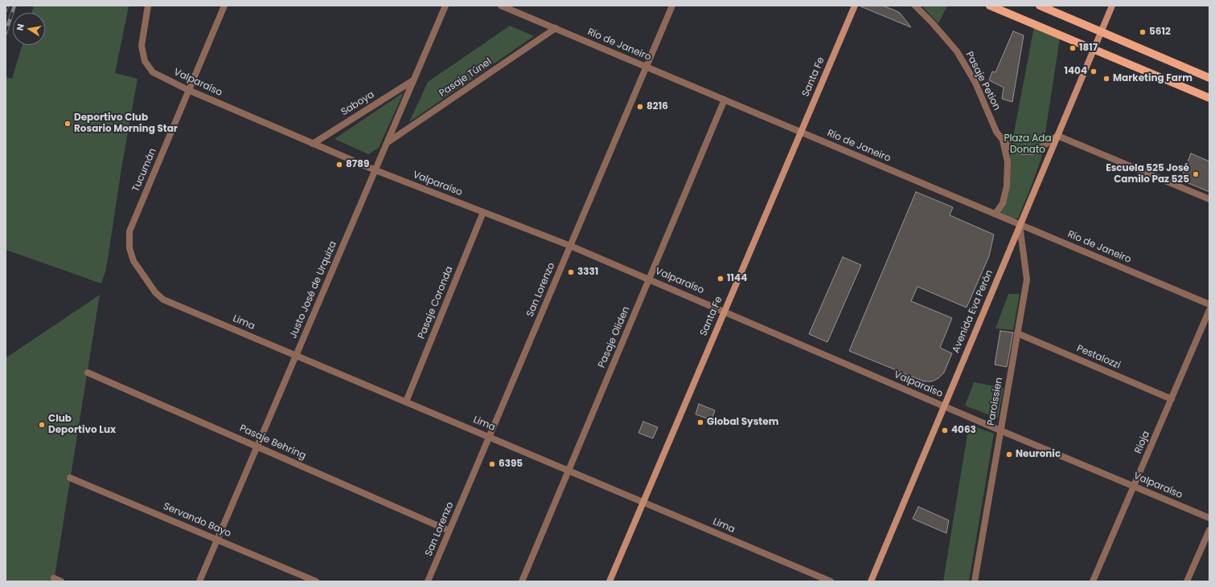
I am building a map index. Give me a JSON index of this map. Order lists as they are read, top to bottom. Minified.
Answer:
{"streets":{"main road":["Santa Fe","Avenida Eva Perón"],"street":["Río de Janeiro","Pasaje Túnel","Pasaje Petion","Valparaíso","Saboya","Tucumán","Justo José de Urquiza","San Lorenzo","Pasaje Coronda","Lima","Pasaje Oliden","Pestalozzi","Paroissien","Pasaje Behring","Rioja","Servando Bayo"]},"crossings":[["Río de Janeiro","Santa Fe"],["Río de Janeiro","Pasaje Túnel"],["Río de Janeiro","Pasaje Petion"],["Río de Janeiro","San Lorenzo"],["Río de Janeiro","Avenida Eva Perón"],["Río de Janeiro","Pasaje Oliden"],["Río de Janeiro","Paroissien"],["Santa Fe","Valparaíso"],["Santa Fe","Lima"],["Pasaje Túnel","Justo José de Urquiza"],["Pasaje Petion","Avenida Eva Perón"],["Valparaíso","Saboya"],["Valparaíso","Tucumán"],["Valparaíso","Justo José de Urquiza"],["Valparaíso","San Lorenzo"],["Valparaíso","Pasaje Coronda"],["Valparaíso","Avenida Eva Perón"],["Valparaíso","Pasaje Oliden"],["Valparaíso","Paroissien"],["Valparaíso","Rioja"],["Saboya","Justo José de Urquiza"],["Tucumán","Lima"],["Justo José de Urquiza","Lima"],["Justo José de Urquiza","Pasaje Behring"],["Justo José de Urquiza","Servando Bayo"],["San Lorenzo","Lima"],["San Lorenzo","Pasaje Behring"],["Pasaje Coronda","Lima"],["Avenida Eva Perón","Paroissien"],["Lima","Pasaje Oliden"],["Pestalozzi","Paroissien"],["Pestalozzi","Rioja"]],"parks":["Plaza Ada Donato"],"places":["5612","1817","1404","Marketing Farm","8216","Deportivo Club Rosario Morning Star","8789","Escuela 525 José Camilo Paz 525","3331","1144","Global System","Club Deportivo Lux","4063","Neuronic","6395"],"north":"left"}
